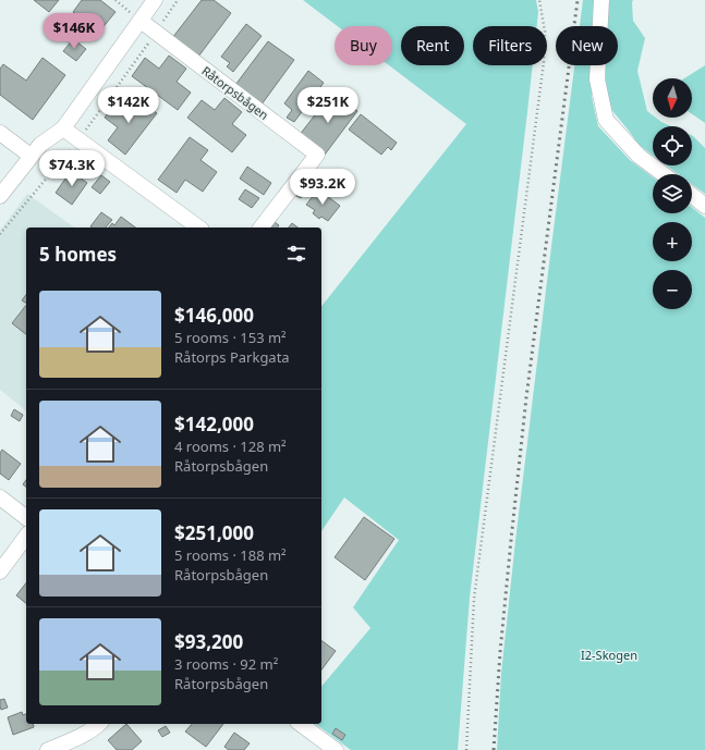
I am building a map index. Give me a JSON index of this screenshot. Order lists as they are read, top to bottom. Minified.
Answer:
{"streets":{"street":["Råtorpsbågen"]},"parks":["I2-Skogen"],"north":"bottom","page":{"price":["$146K","$142K","$251K","$74.3K","$93.2K"],"chip":["Buy","Rent","Filters","New"],"map_buttons":["+","−"],"heading":"5 homes","list":[{"name":"$146,000","note":"5 rooms · 153 m² · Råtorps Parkgata"},{"name":"$142,000","note":"4 rooms · 128 m² · Råtorpsbågen"},{"name":"$251,000","note":"5 rooms · 188 m² · Råtorpsbågen"},{"name":"$93,200","note":"3 rooms · 92 m² · Råtorpsbågen"}]}}
